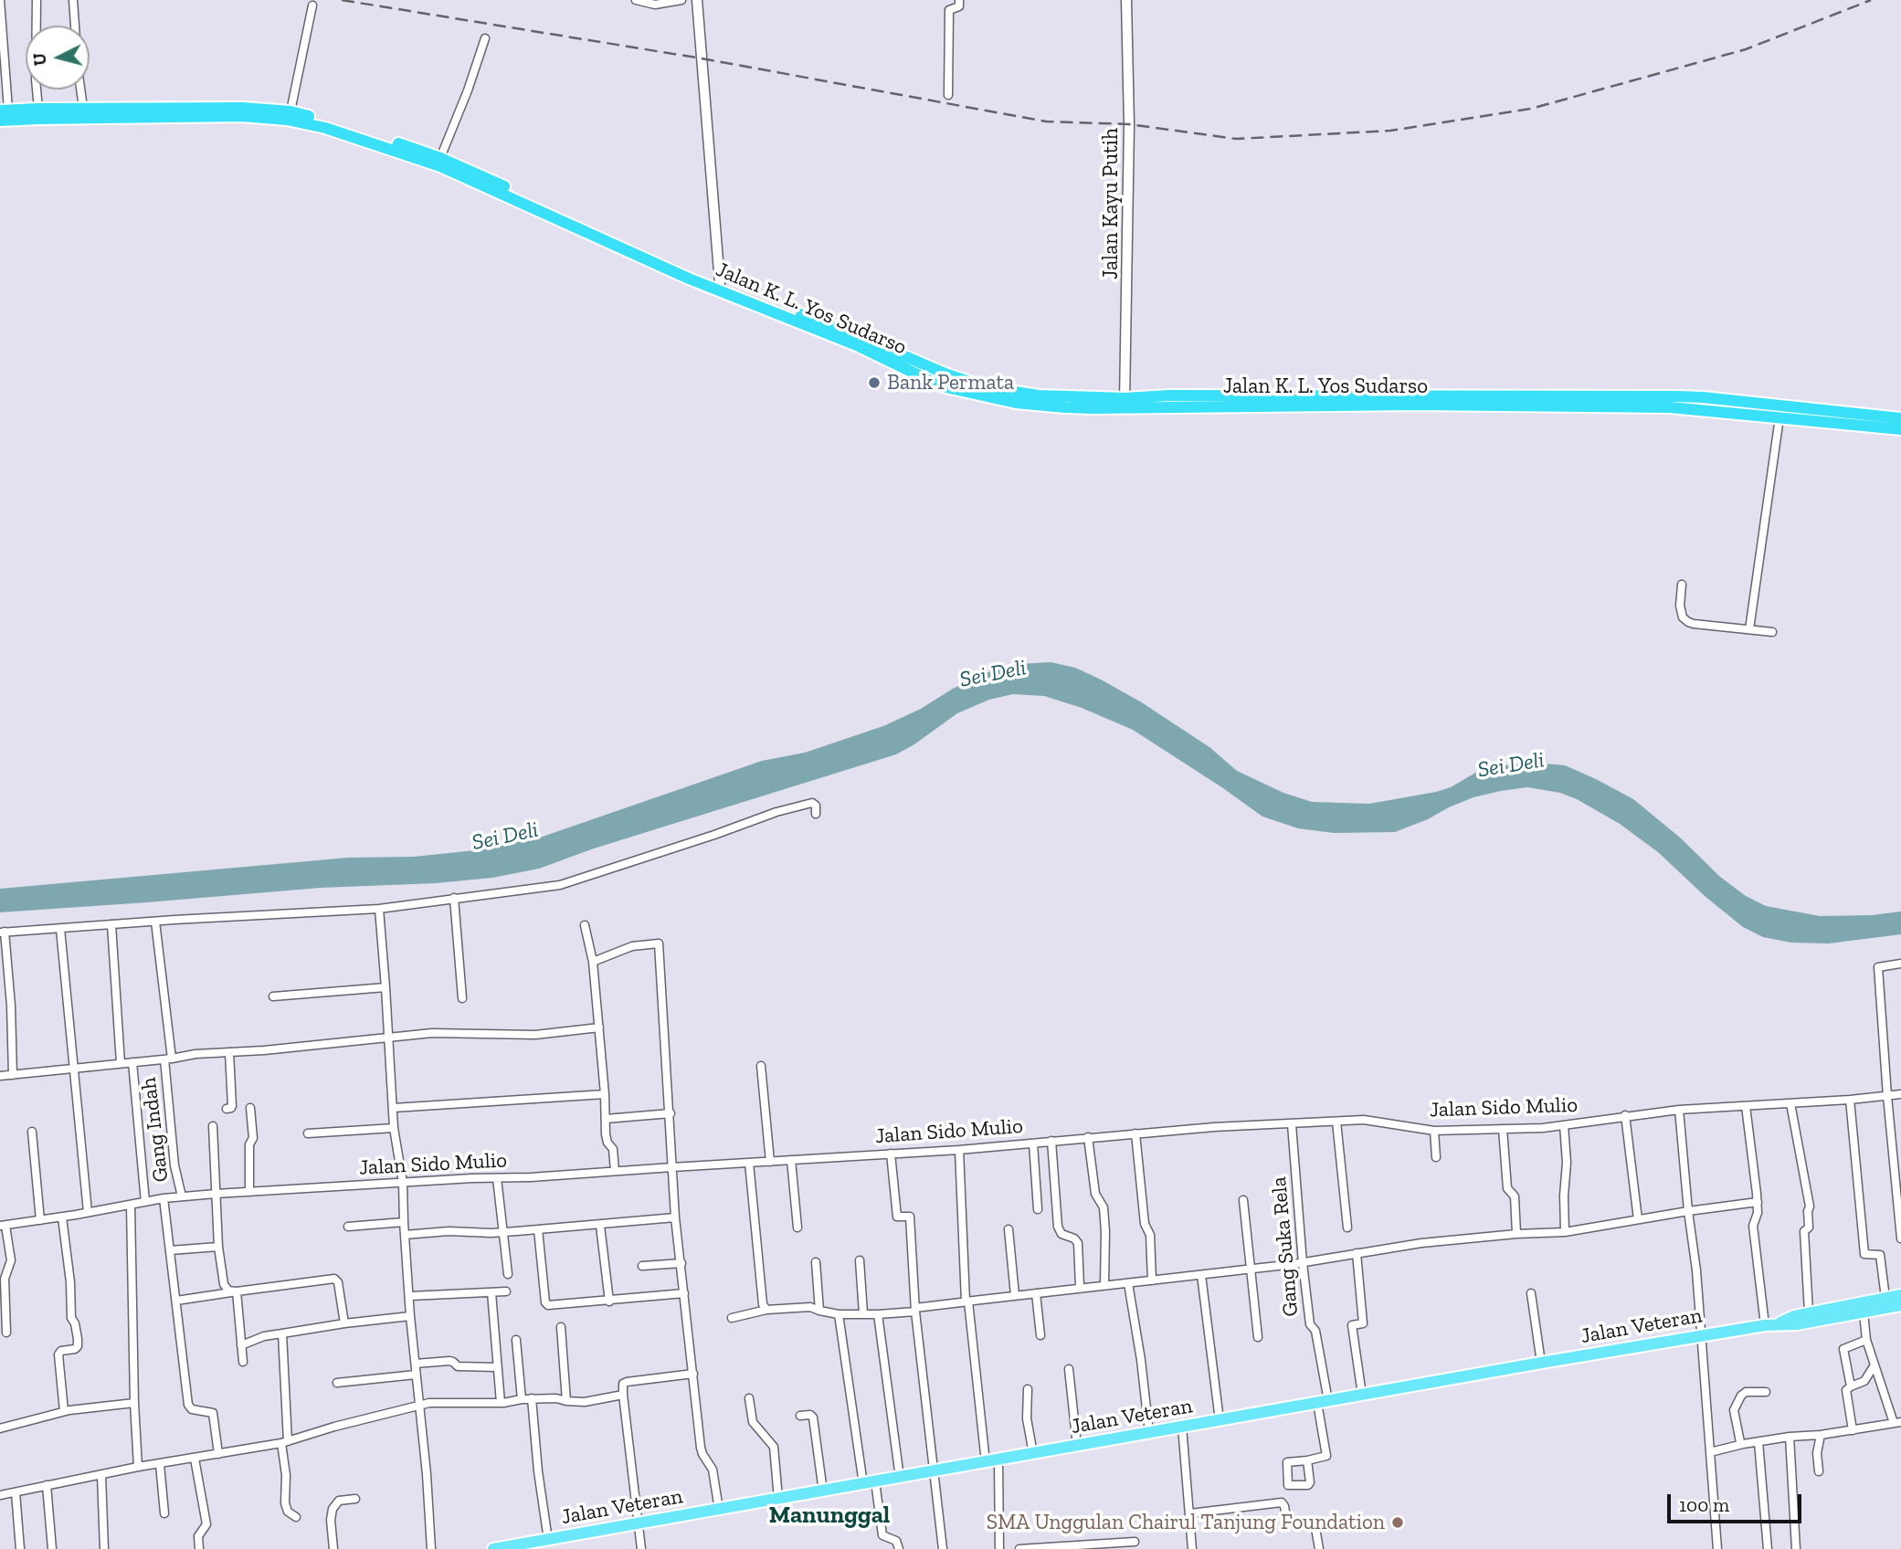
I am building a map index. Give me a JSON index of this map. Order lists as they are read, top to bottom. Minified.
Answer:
{"streets":{"highway":["Jalan K. L. Yos Sudarso"],"main road":["Jalan Veteran"],"street":["Jalan Kayu Putih","Jalan Sido Mulio","Gang Indah","Gang Suka Rela"]},"crossings":[["Jalan Kayu Putih","Jalan K. L. Yos Sudarso"],["Jalan Sido Mulio","Gang Indah"],["Jalan Sido Mulio","Gang Suka Rela"],["Gang Suka Rela","Jalan Veteran"]],"districts":["Manunggal"],"water":["Sei Deli"],"places":["Bank Permata","SMA Unggulan Chairul Tanjung Foundation"],"scale_bar":"100 m","north":"left"}
